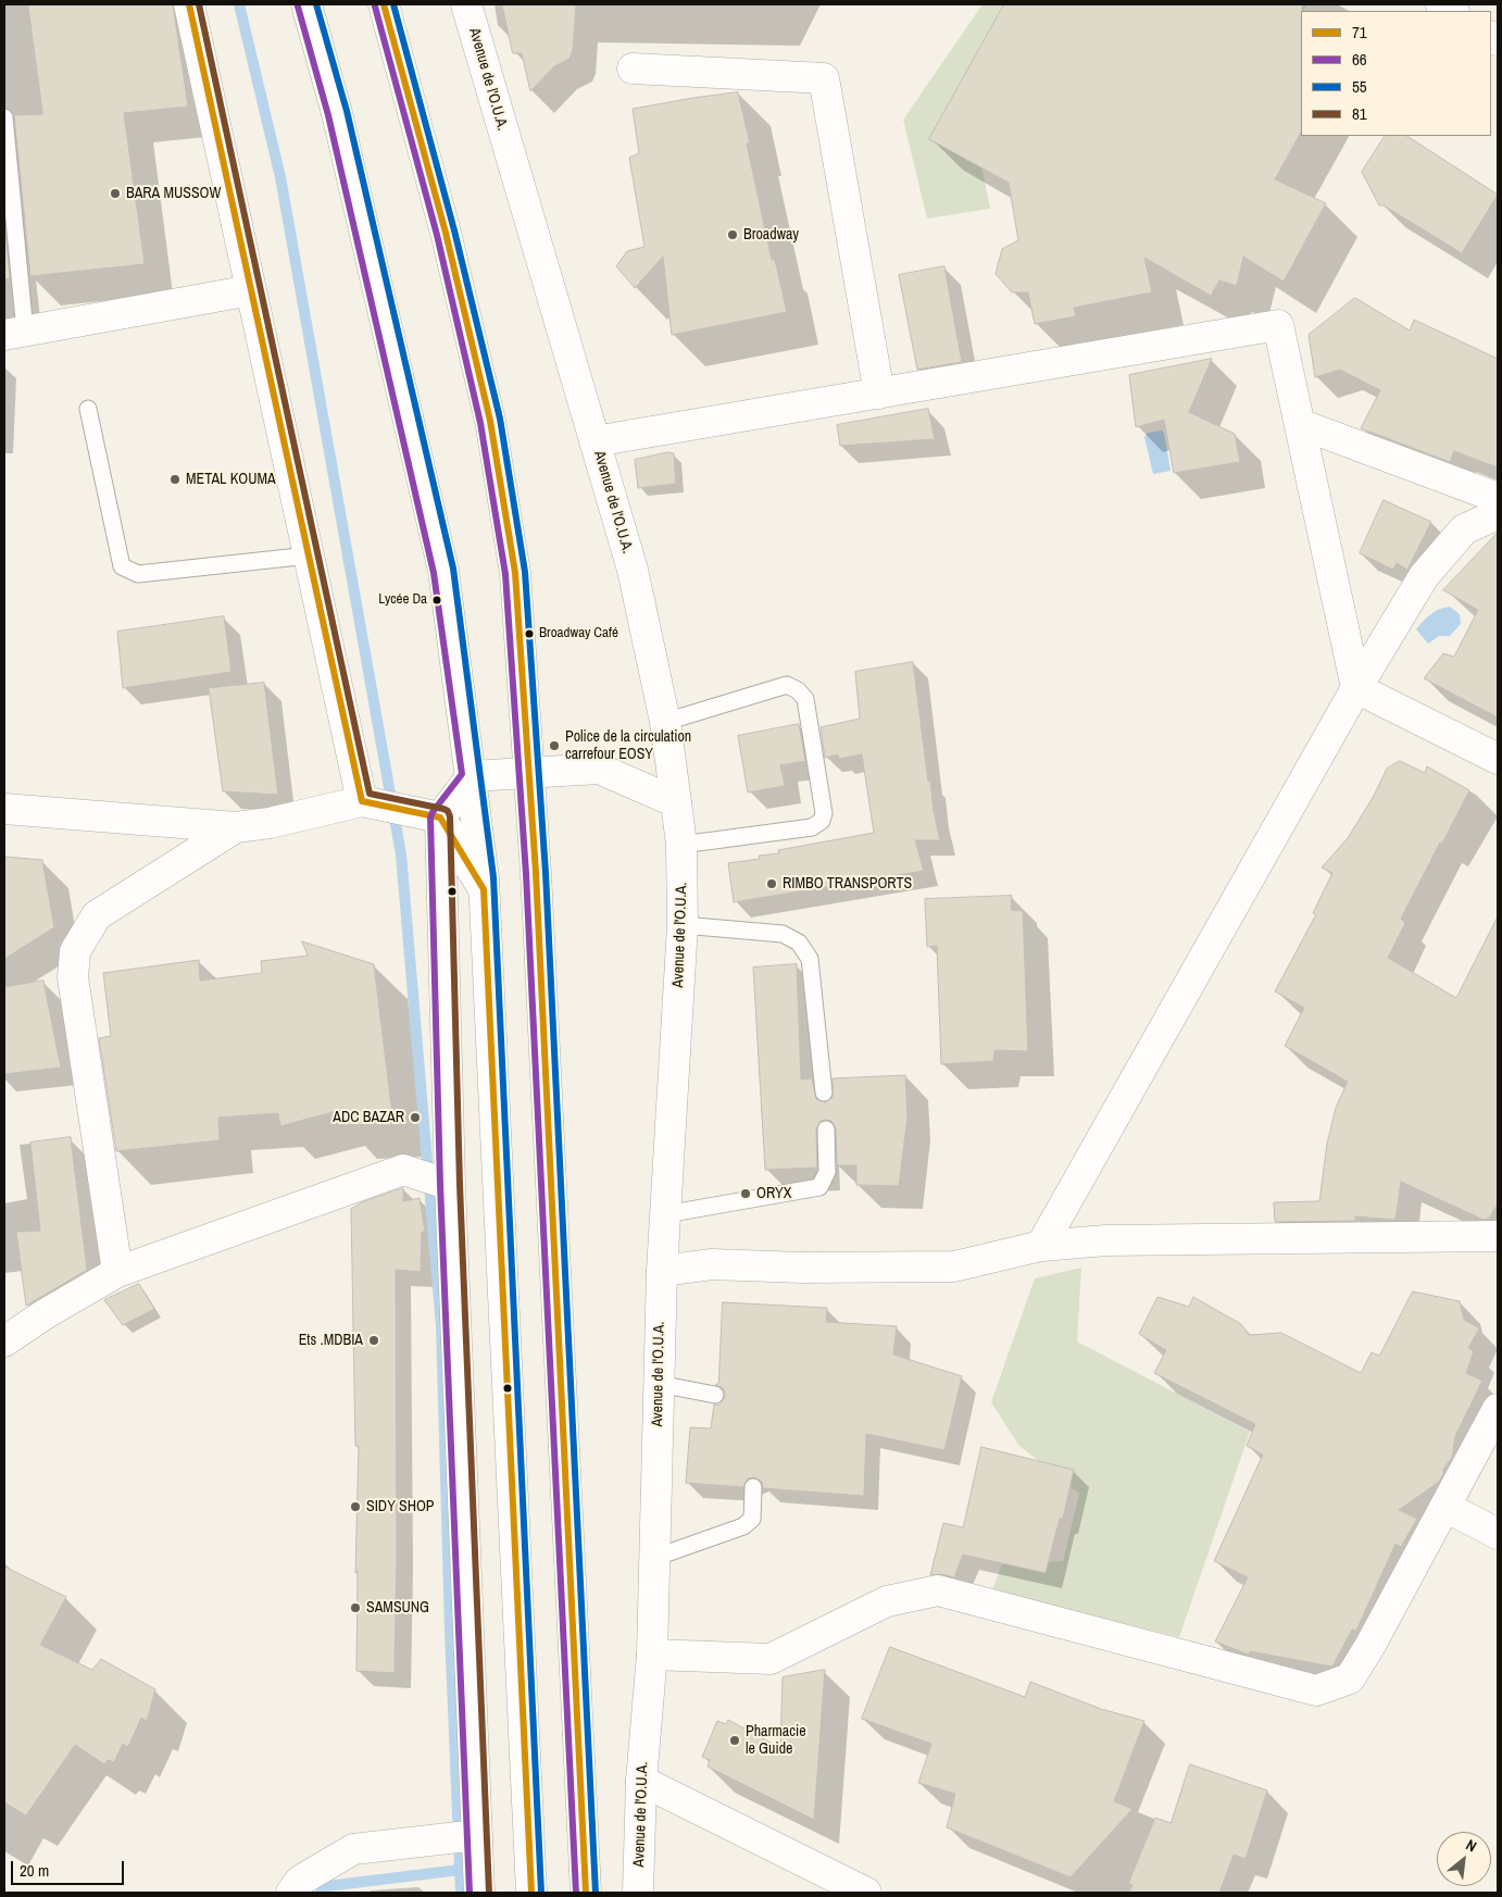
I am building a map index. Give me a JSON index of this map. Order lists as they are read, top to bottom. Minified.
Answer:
{"streets":{"main road":["Avenue de l'O.U.A."]},"places":["BARA MUSSOW","Broadway","METAL KOUMA","Lycée Da","Broadway Café","Police de la circulation carrefour EOSY","RIMBO TRANSPORTS","ADC BAZAR","ORYX","Ets .MDBIA","SIDY SHOP","SAMSUNG","Pharmacie le Guide"],"lines":["transit line 71","transit line 55","transit line 81","transit line 66"],"legend":["71","66","55","81"],"scale_bar":"20 m","north":"top right"}
